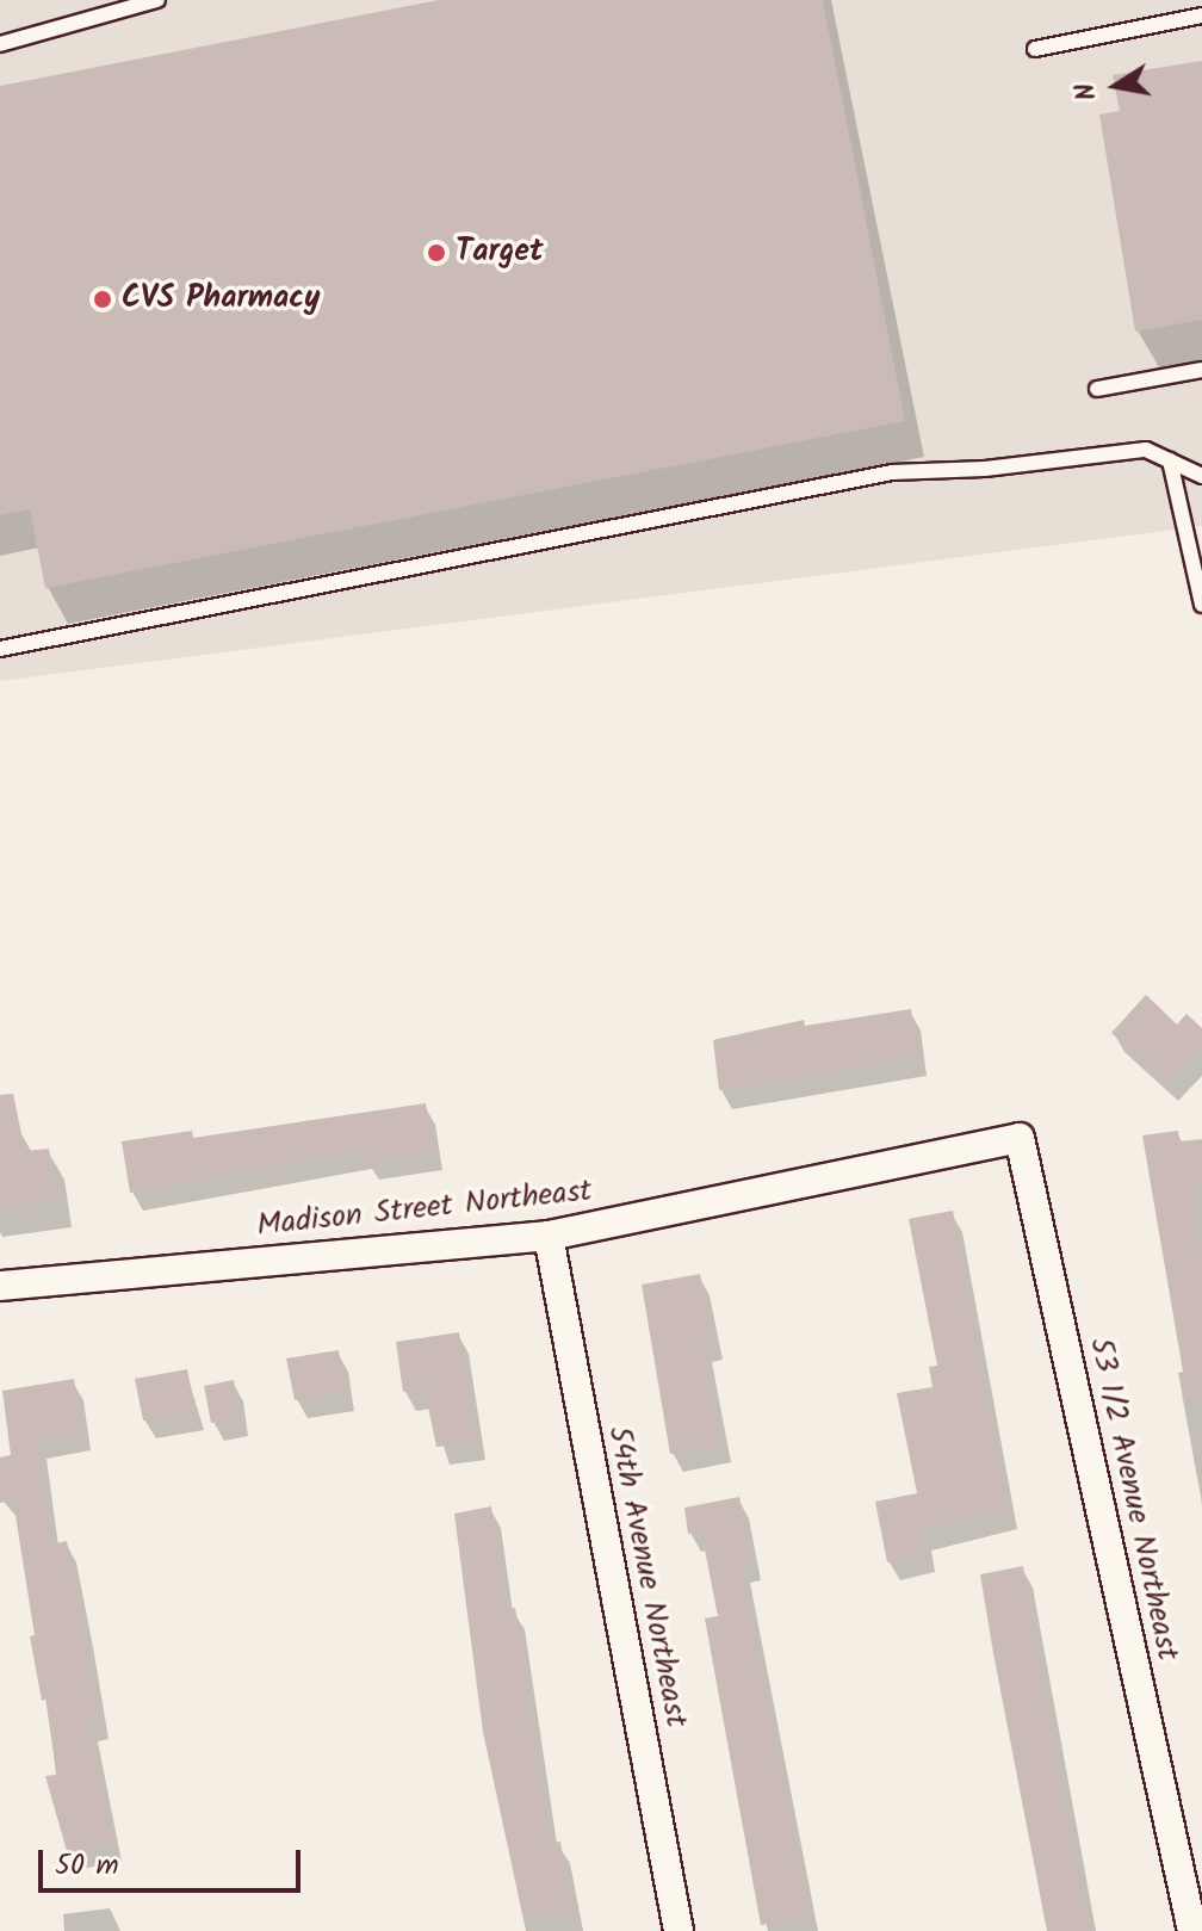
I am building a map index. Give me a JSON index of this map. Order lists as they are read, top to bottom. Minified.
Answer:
{"streets":{"street":["Madison Street Northeast","53 1/2 Avenue Northeast","54th Avenue Northeast"]},"crossings":[["Madison Street Northeast","53 1/2 Avenue Northeast"],["Madison Street Northeast","54th Avenue Northeast"]],"places":["Target","CVS Pharmacy"],"scale_bar":"50 m","north":"left"}
